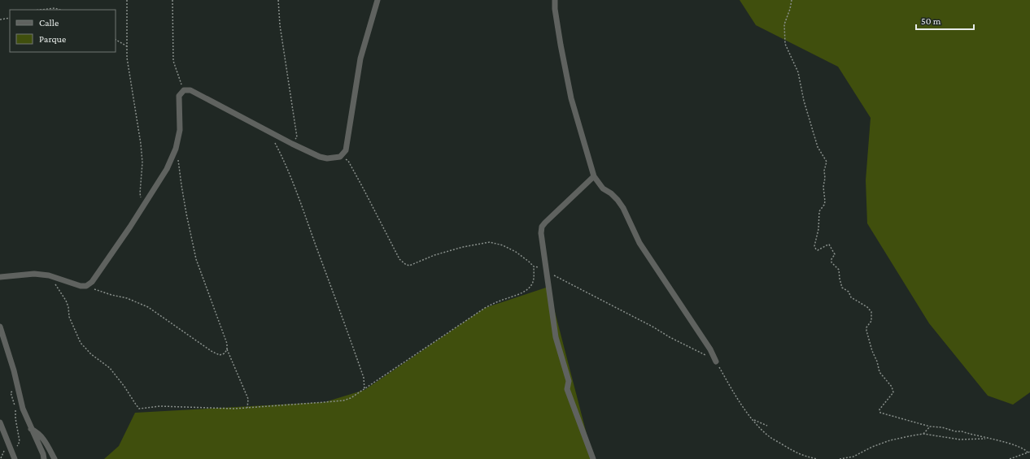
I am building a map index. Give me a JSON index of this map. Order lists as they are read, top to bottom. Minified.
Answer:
{"legend":["Calle","Parque"],"scale_bar":"50 m"}
